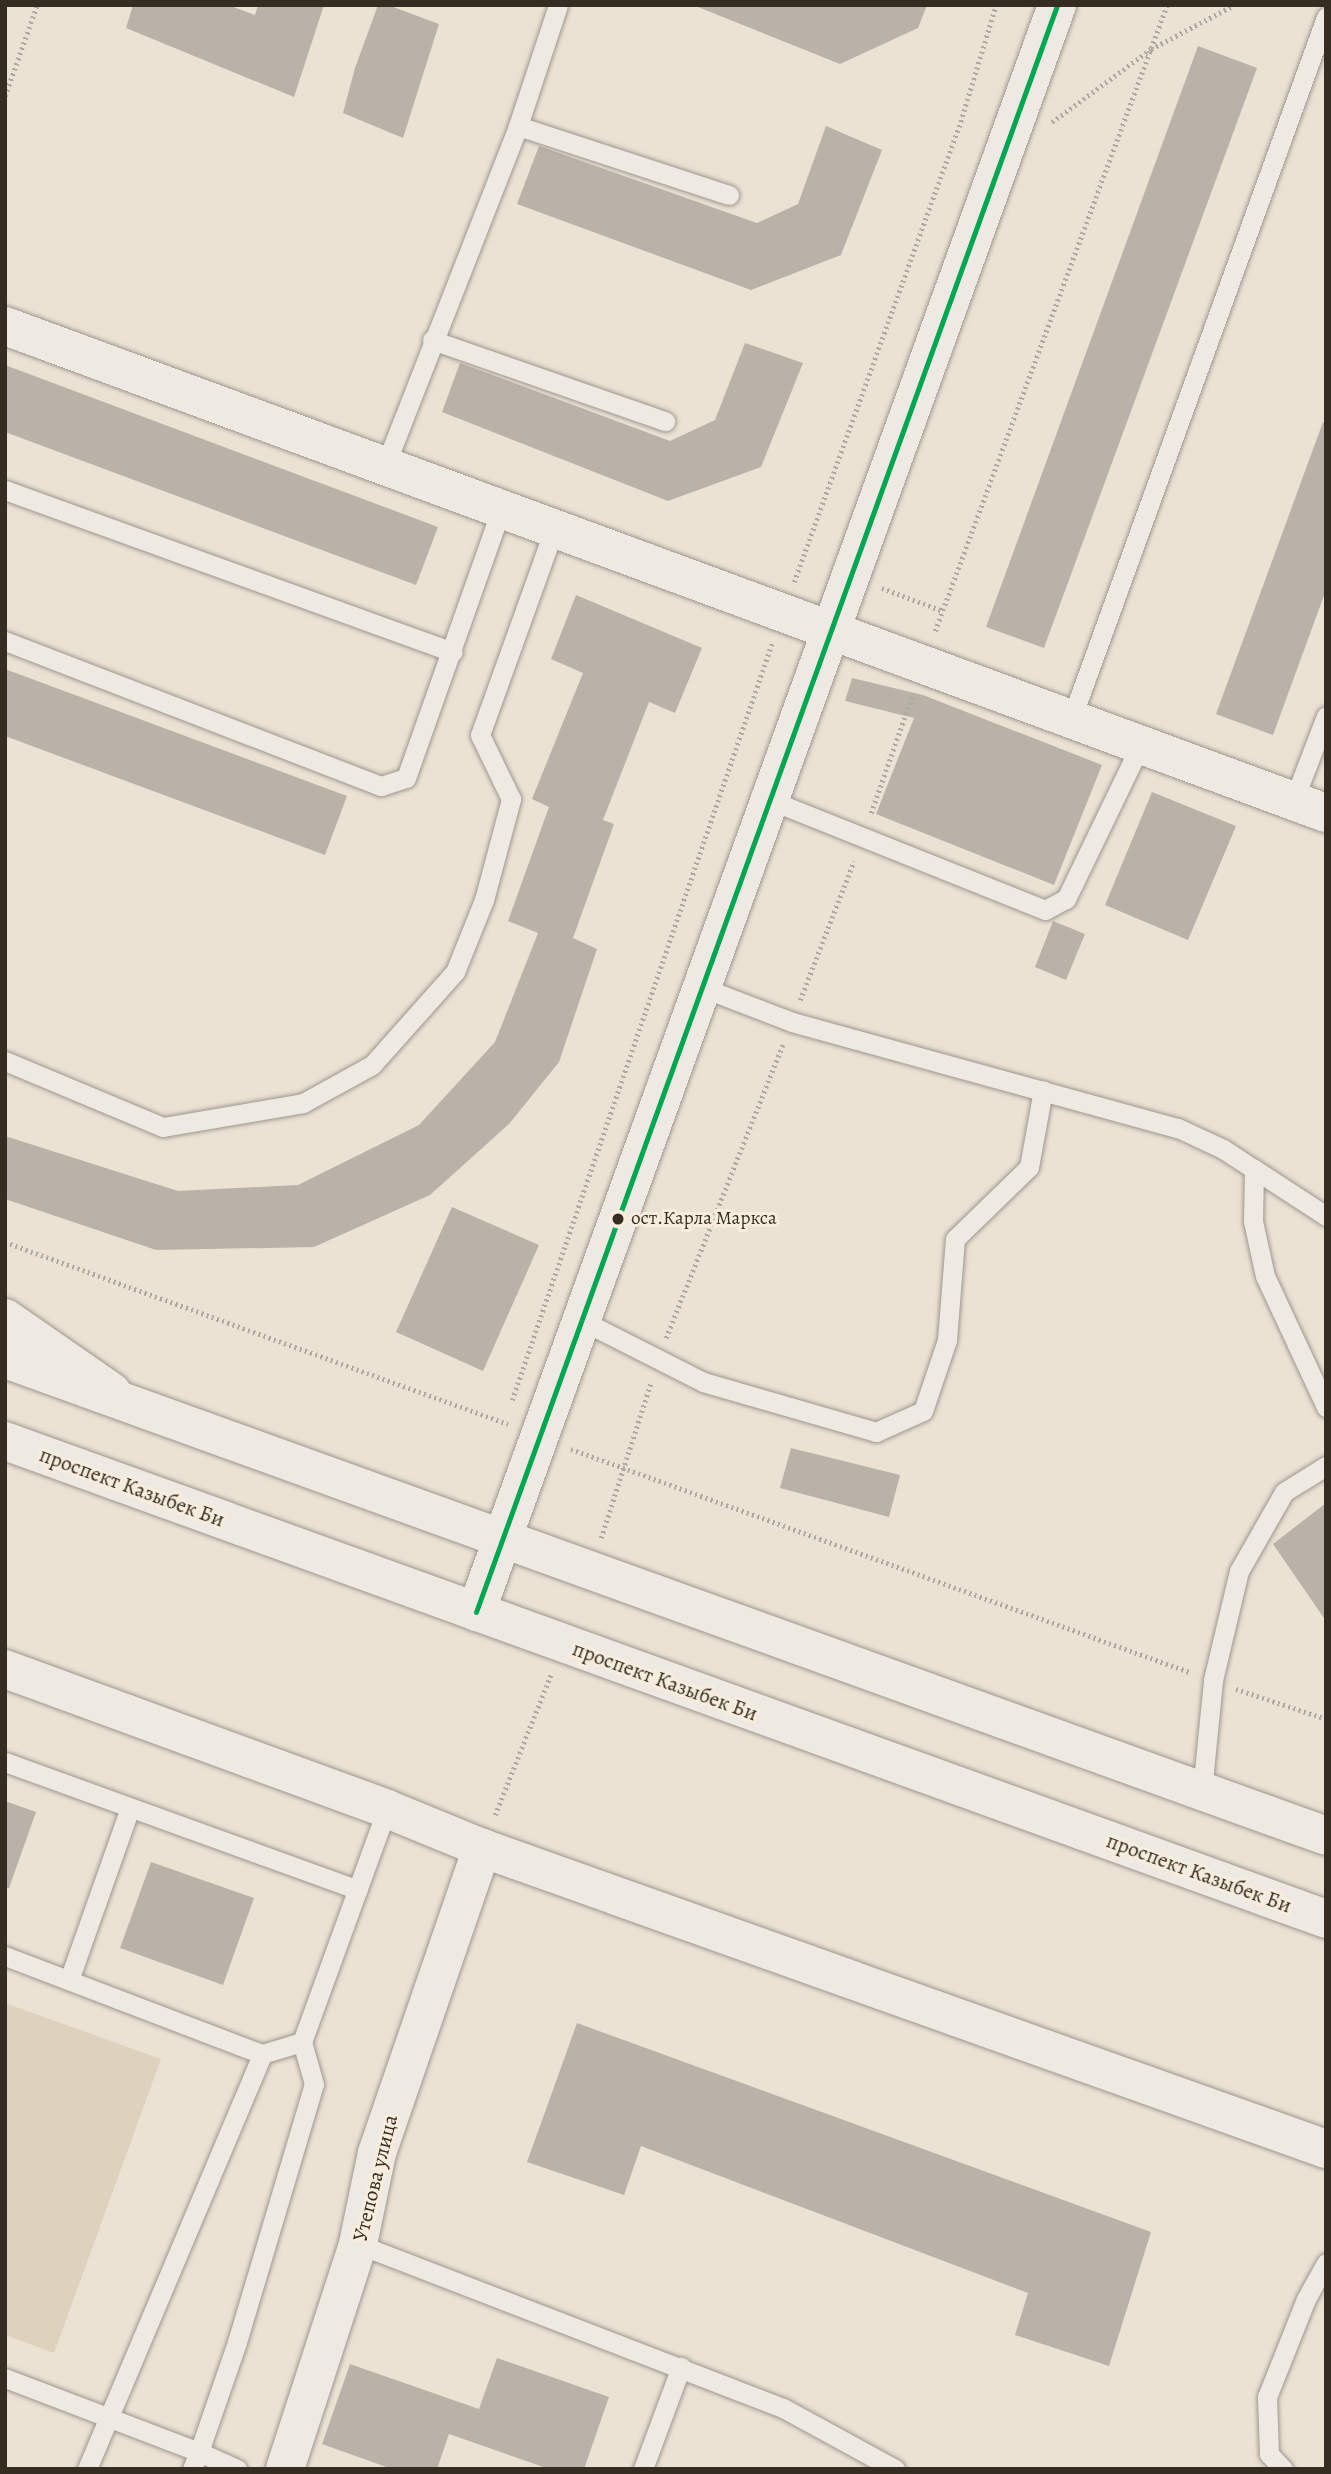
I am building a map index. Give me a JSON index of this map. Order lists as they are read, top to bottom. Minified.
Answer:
{"streets":{"street":["проспект Казыбек Би","Утепова улица"]},"places":["ост.Карла Маркса"]}
